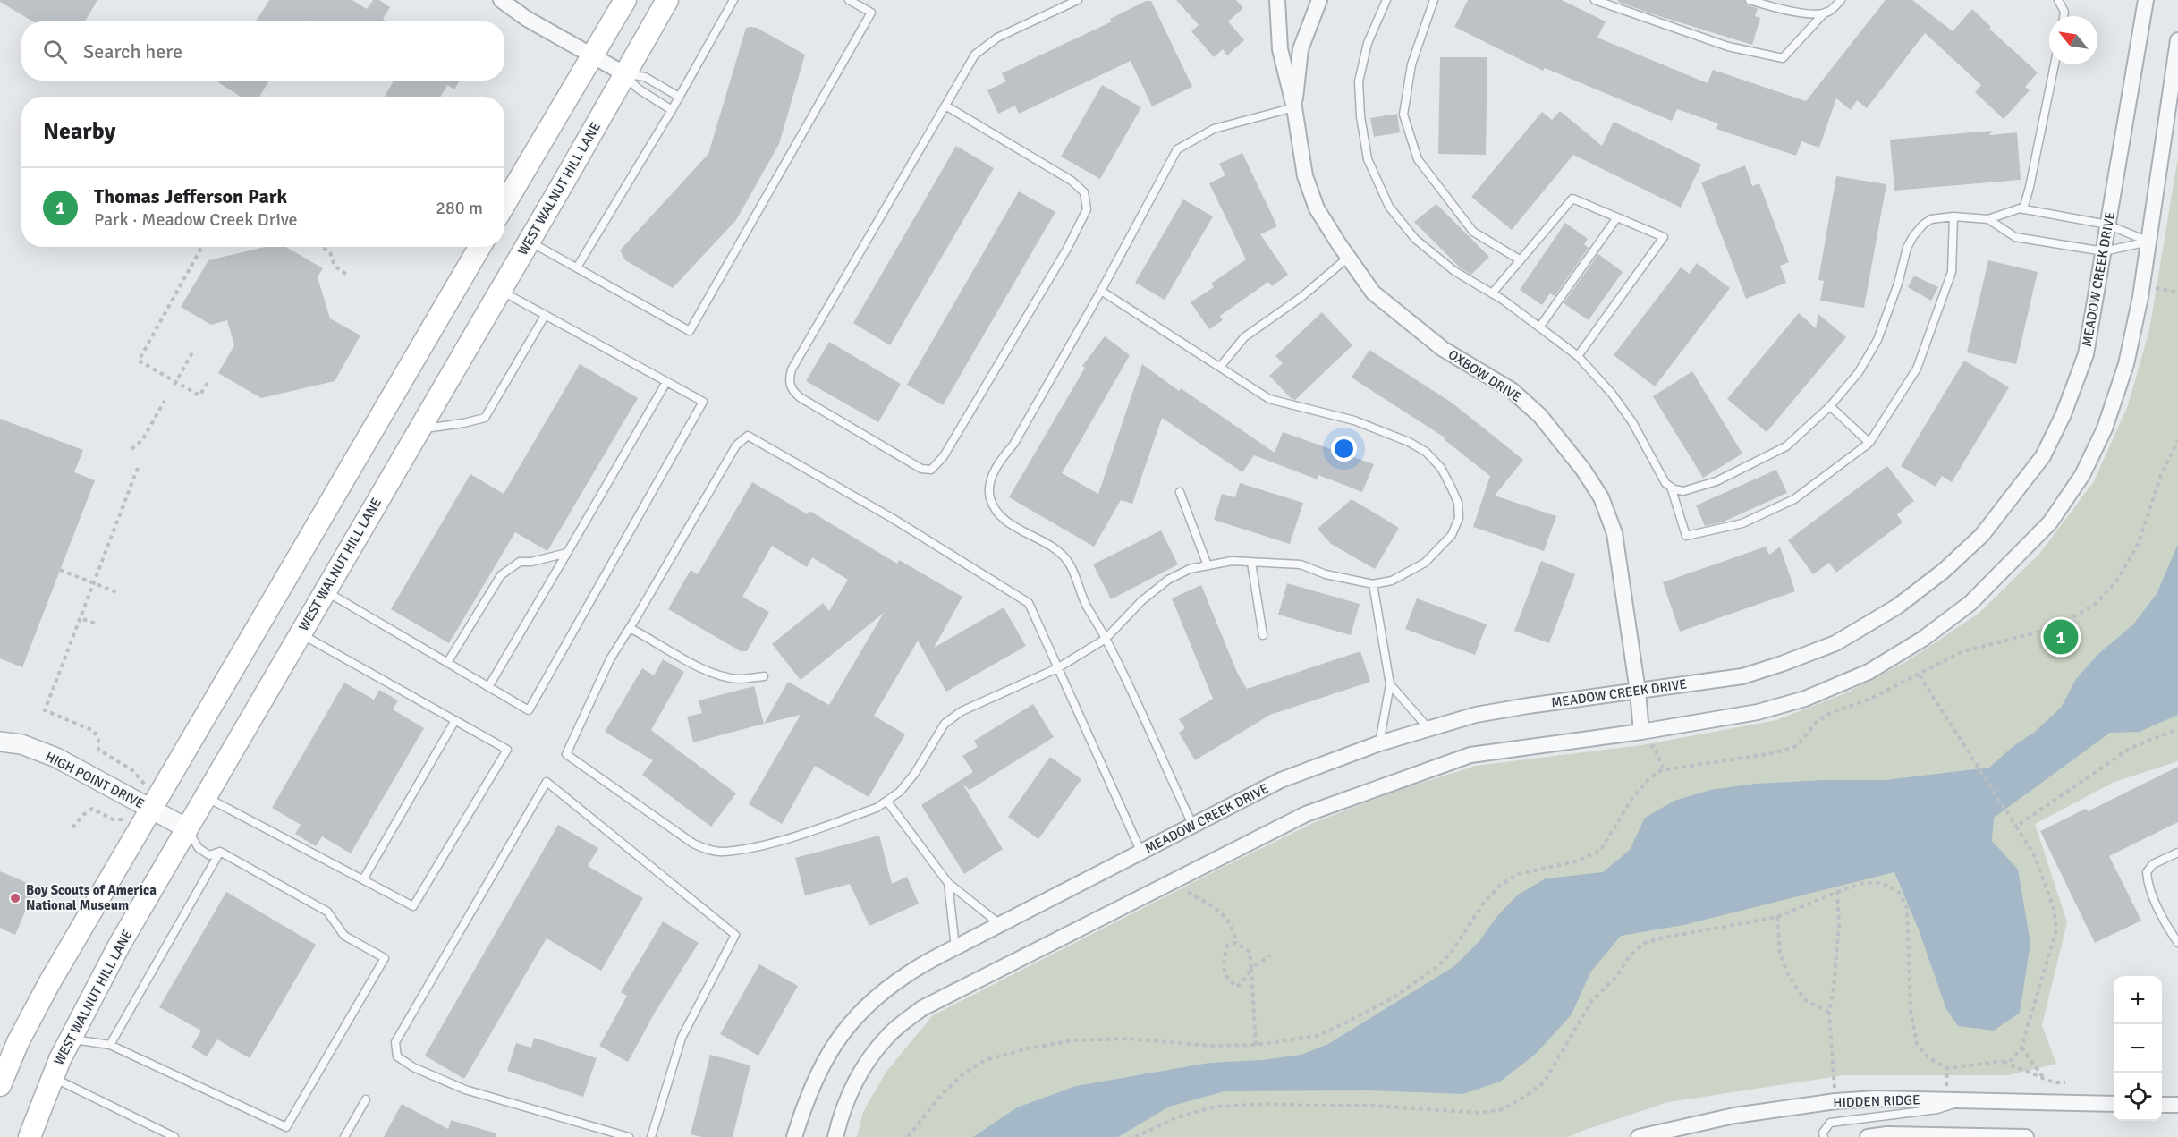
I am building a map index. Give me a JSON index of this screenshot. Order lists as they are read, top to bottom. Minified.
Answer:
{"streets":{"main road":["WEST WALNUT HILL LANE"],"street":["MEADOW CREEK DRIVE","OXBOW DRIVE","HIGH POINT DRIVE","HIDDEN RIDGE"]},"crossings":[["WEST WALNUT HILL LANE","HIGH POINT DRIVE"],["MEADOW CREEK DRIVE","OXBOW DRIVE"]],"places":["Boy Scouts of America National Museum"],"north":"top left","page":{"search":"Search here","heading":"Nearby","list":[{"mark":"1","name":"Thomas Jefferson Park","note":"Park · Meadow Creek Drive","value":"280 m"}],"pins":"1","map_buttons":["+","−"]}}
